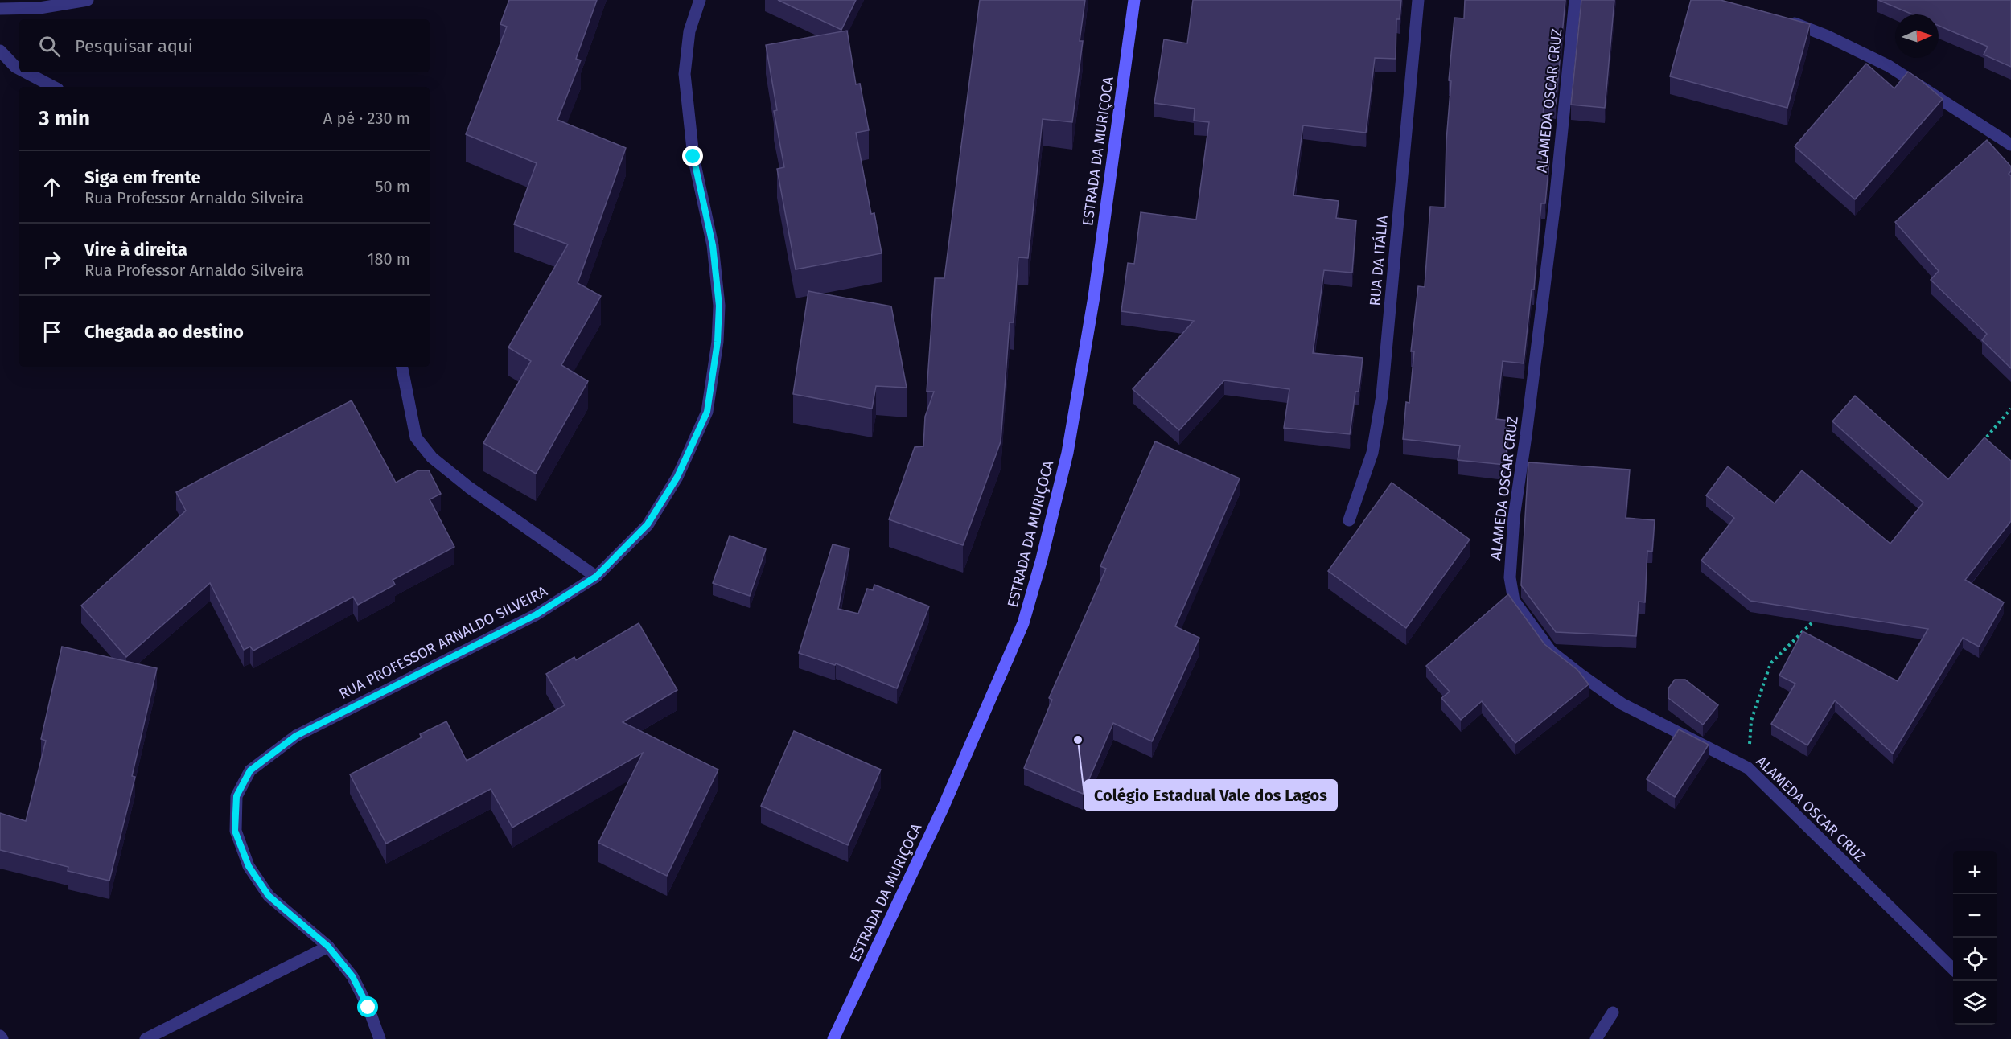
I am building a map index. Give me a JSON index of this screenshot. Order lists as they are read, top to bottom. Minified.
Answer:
{"streets":{"street":["ALAMEDA OSCAR CRUZ","ESTRADA DA MURIÇOCA","RUA DA ITÁLIA","RUA PROFESSOR ARNALDO SILVEIRA"]},"places":["Colégio Estadual Vale dos Lagos"],"north":"right","page":{"search":"Pesquisar aqui","heading":["3 min","A pé · 230 m"],"list":[["Siga em frente","Rua Professor Arnaldo Silveira","50 m"],["Vire à direita","Rua Professor Arnaldo Silveira","180 m"],"Chegada ao destino"],"map_buttons":["+","−"]}}
